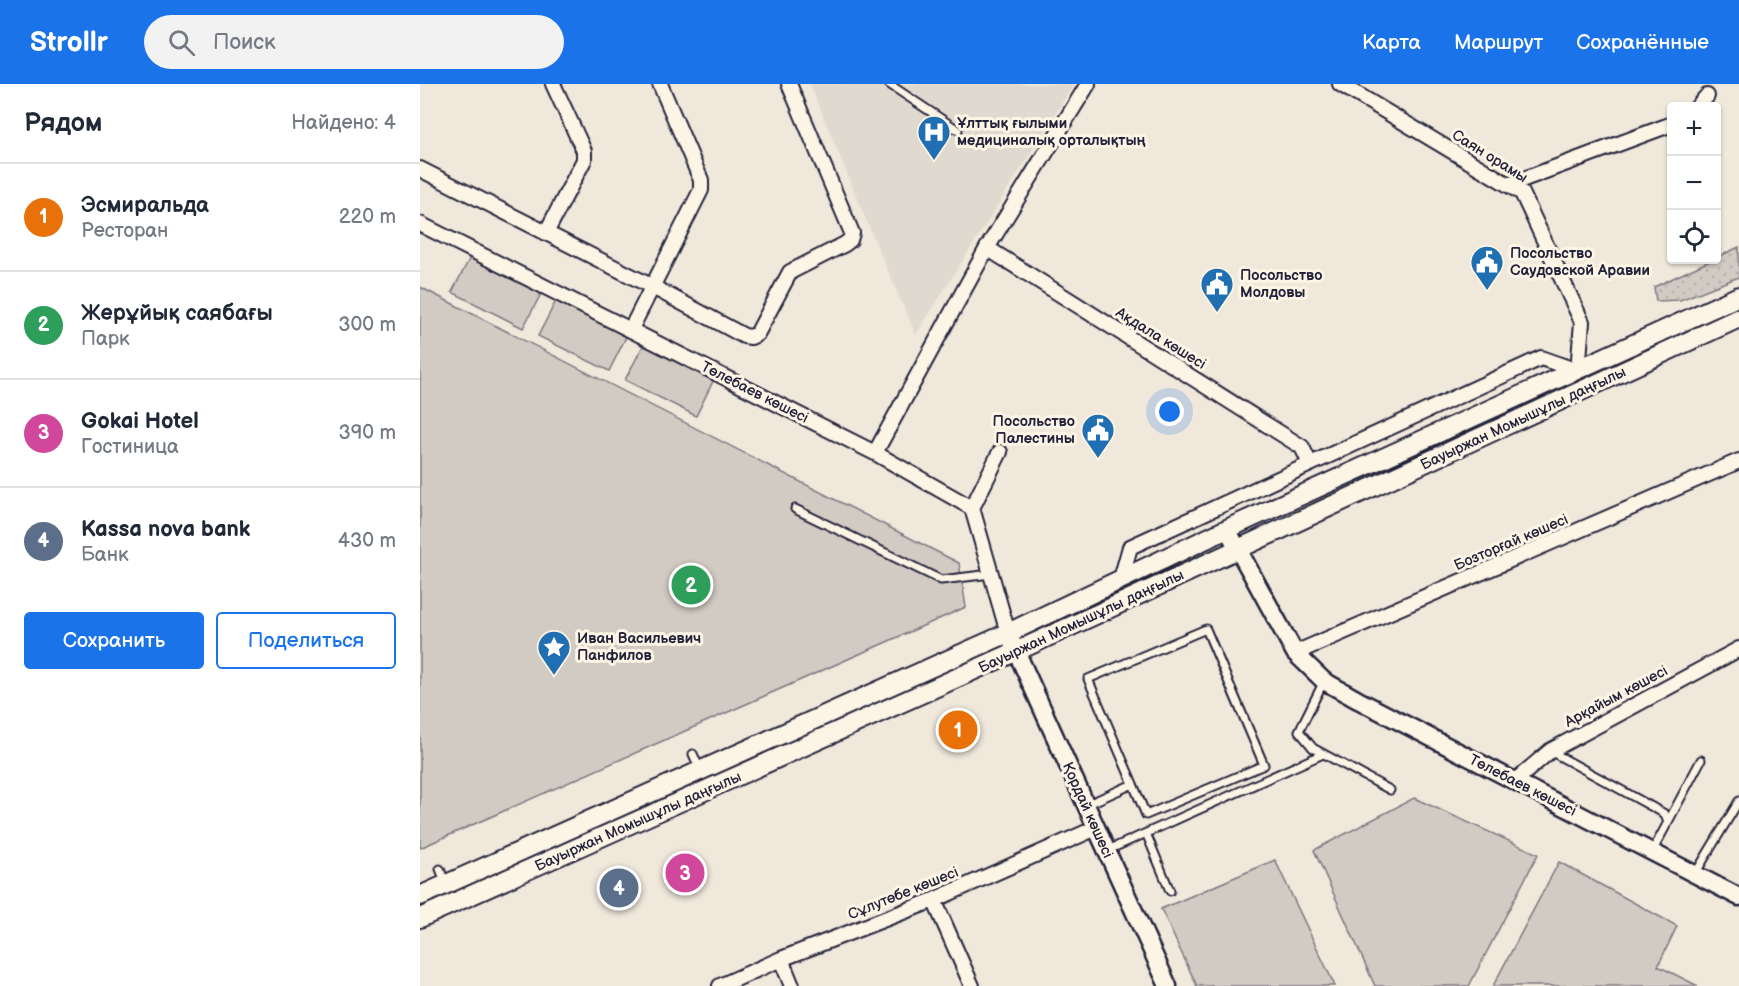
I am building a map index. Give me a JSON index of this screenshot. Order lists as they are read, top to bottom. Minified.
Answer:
{"streets":{"main road":["Бауыржан Момышұлы даңғылы"],"street":["Саян орамы","Ақдала көшесі","Төлебаев көшесі","Бозторғай көшесі","Арқайым көшесі","Қордай көшесі","Сұлутөбе көшесі"]},"crossings":[["Саян орамы","Бауыржан Момышұлы даңғылы"],["Төлебаев көшесі","Бозторғай көшесі"],["Төлебаев көшесі","Арқайым көшесі"],["Бауыржан Момышұлы даңғылы","Қордай көшесі"],["Қордай көшесі","Сұлутөбе көшесі"]],"places":{"hospital":["Ұлттық ғылыми медициналық орталықтың"],"public building":["Посольство Саудовской Аравии","Посольство Молдовы","Посольство Палестины"],"place":["Иван Васильевич Панфилов"]},"page":{"header":"Strollr","search":"Поиск","nav":["Карта","Маршрут","Сохранённые"],"heading":["Рядом","Найдено: 4"],"map_buttons":["+","−"],"list":[{"mark":"1","name":"Эсмиральда","note":"Ресторан","value":"220 m"},{"mark":"2","name":"Жерұйық саябағы","note":"Парк","value":"300 m"},{"mark":"3","name":"Gokai Hotel","note":"Гостиница","value":"390 m"},{"mark":"4","name":"Kassa nova bank","note":"Банк","value":"430 m"}],"pins":["2","1","3","4"],"buttons":["Сохранить","Поделиться"]}}
